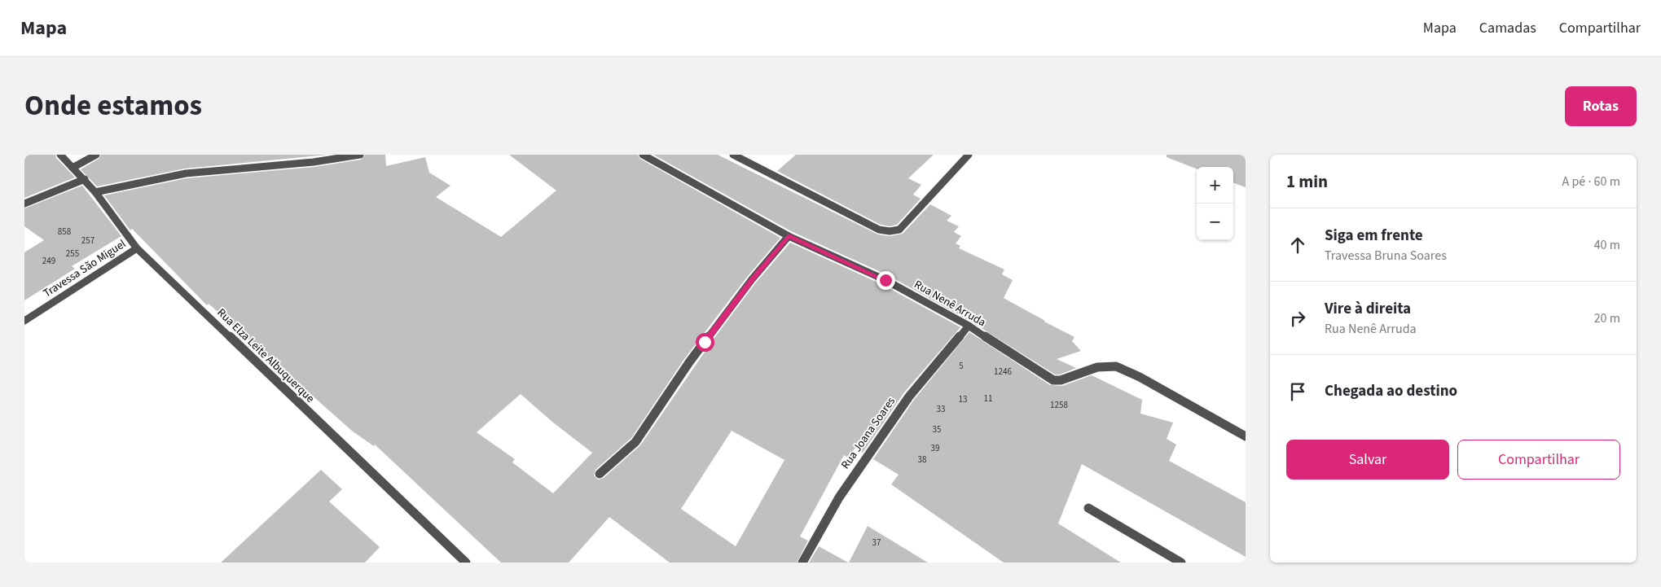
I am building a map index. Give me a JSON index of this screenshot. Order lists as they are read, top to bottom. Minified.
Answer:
{"streets":{"street":["Travessa São Miguel","Rua Nenê Arruda","Rua Elza Leite Albuquerque","Rua Joana Soares"]},"crossings":[["Travessa São Miguel","Rua Elza Leite Albuquerque"],["Rua Nenê Arruda","Rua Joana Soares"]],"house_numbers":["858","257","255","249","5","1246","11","13","1258","33","35","39","38","37"],"page":{"header":"Mapa","nav":["Mapa","Camadas","Compartilhar"],"title":"Onde estamos","buttons":["Rotas",["Salvar","Compartilhar"]],"heading":["1 min","A pé · 60 m"],"map_buttons":["+","−"],"list":[["Siga em frente","Travessa Bruna Soares","40 m"],["Vire à direita","Rua Nenê Arruda","20 m"],"Chegada ao destino"]}}
